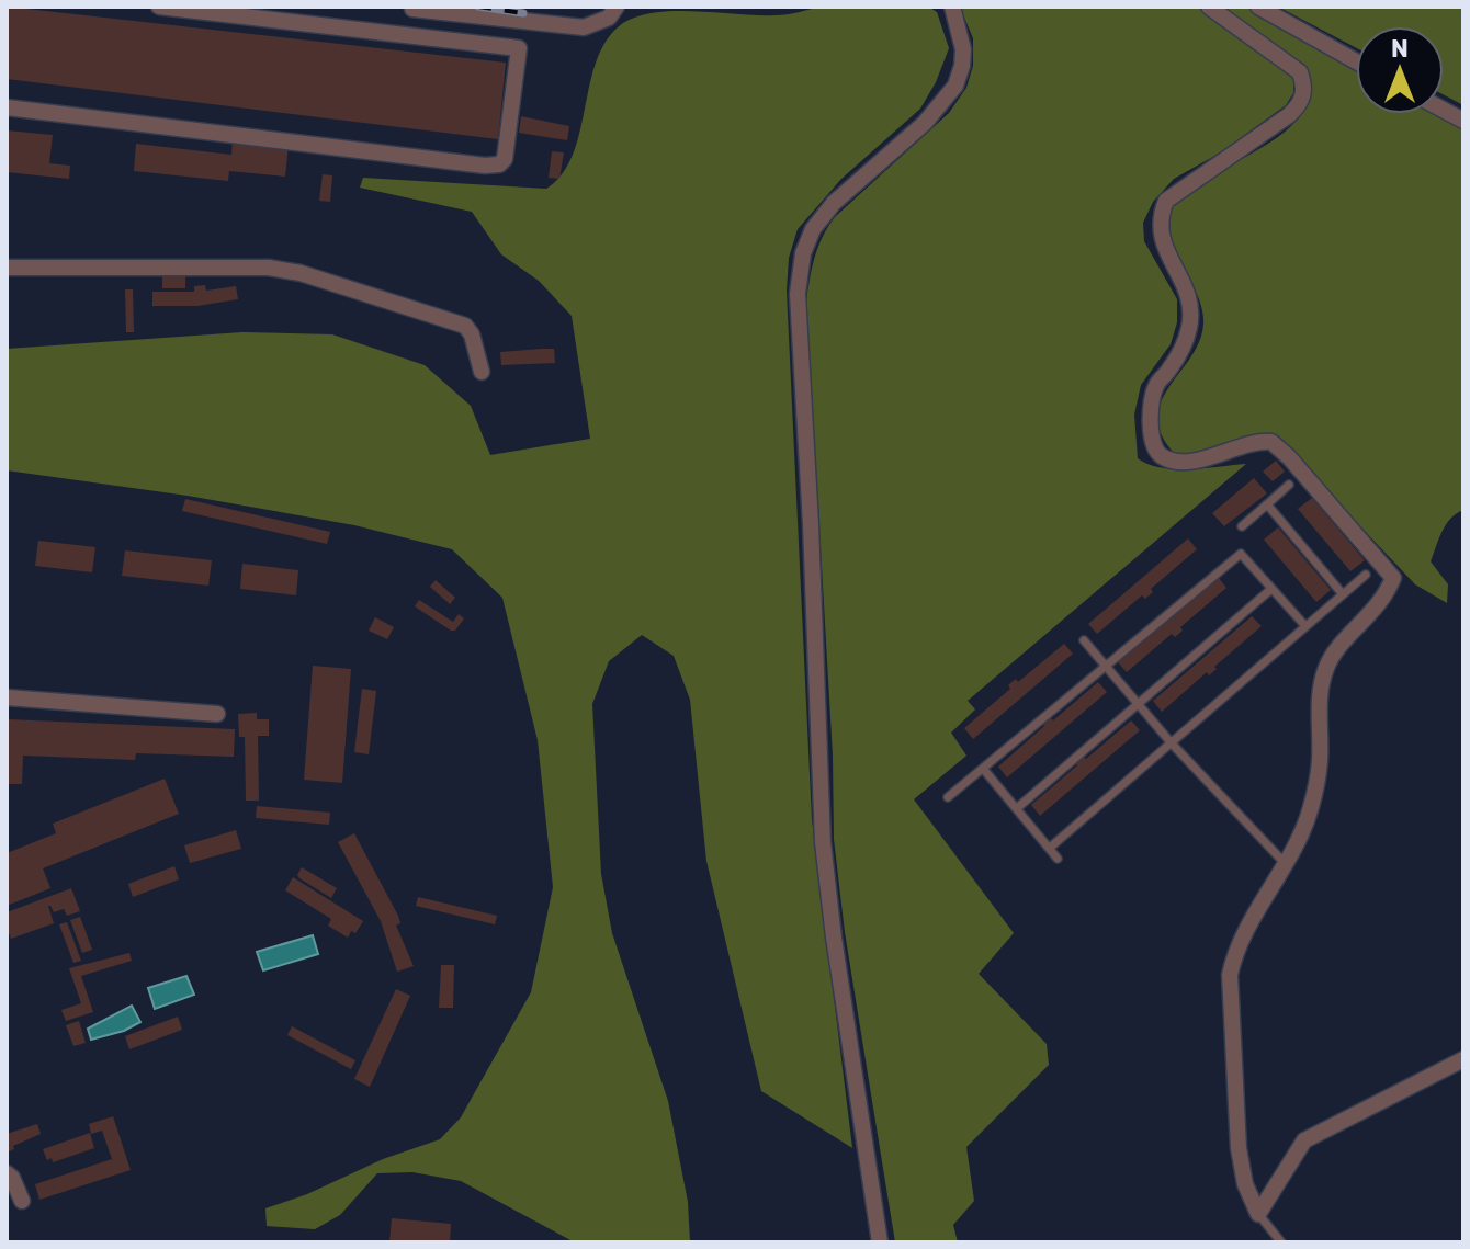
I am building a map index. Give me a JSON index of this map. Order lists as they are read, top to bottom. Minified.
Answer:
{"north":"top"}
